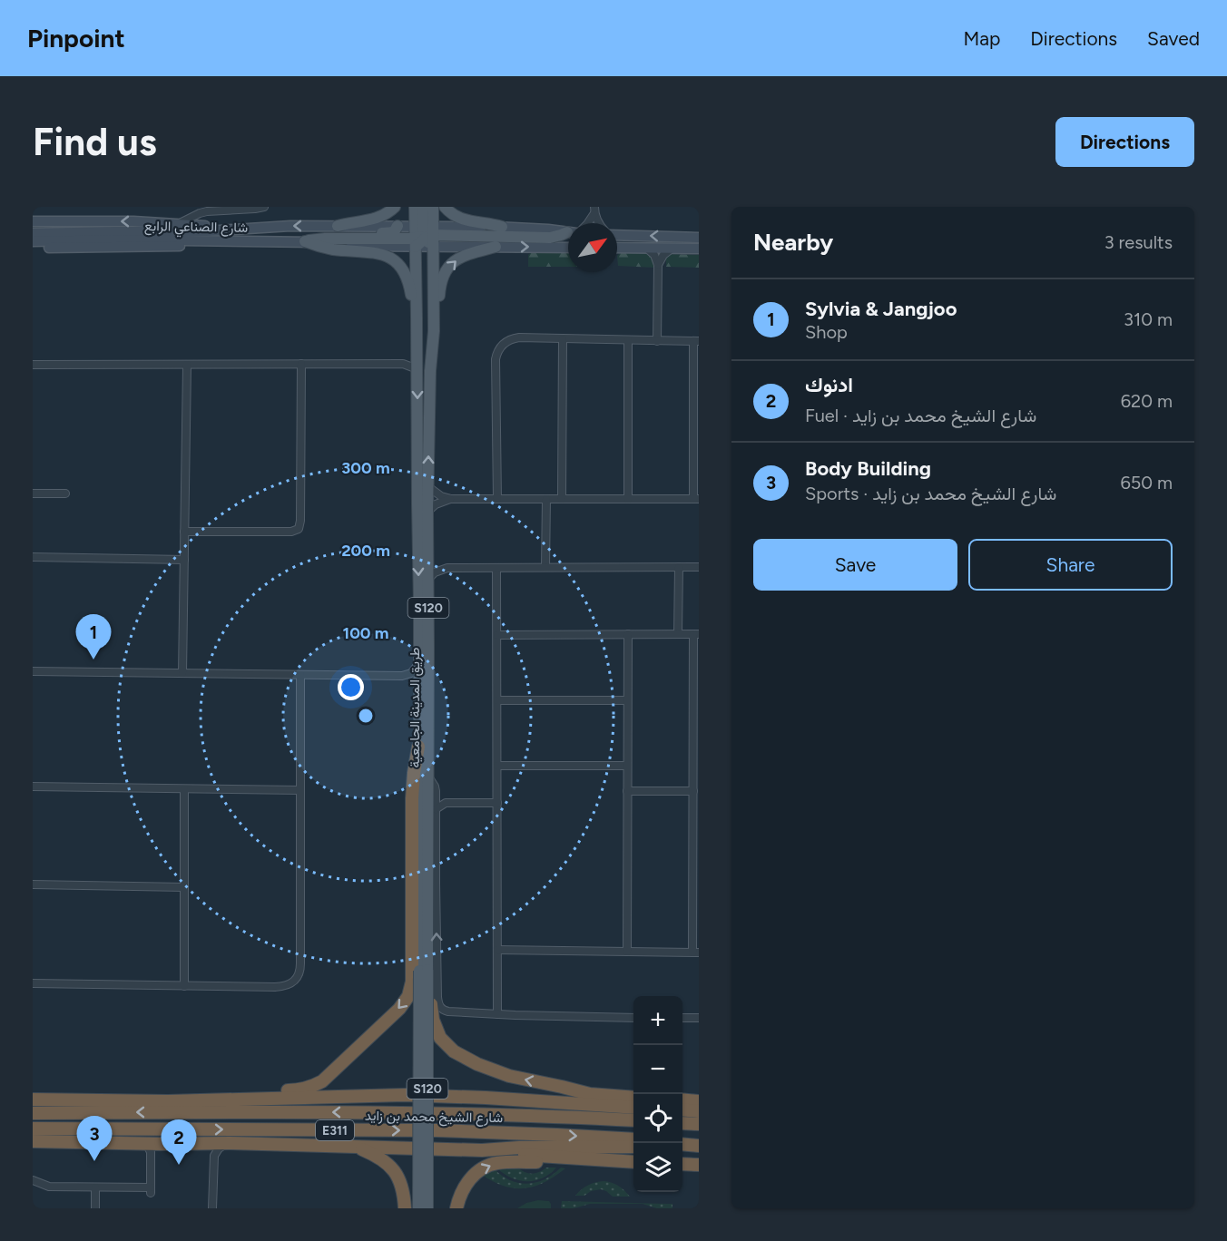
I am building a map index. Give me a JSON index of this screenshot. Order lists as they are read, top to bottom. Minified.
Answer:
{"streets":{"highway":["شارع الشيخ محمد بن زايد","E311"],"main road":["شارع الصناعي الرابع","S120","طريق المدينة الجامعية"]},"crossings":[["شارع الصناعي الرابع","طريق المدينة الجامعية"]],"north":"top right","page":{"header":"Pinpoint","nav":["Map","Directions","Saved"],"buttons":["Directions",["Save","Share"]],"title":"Find us","heading":["Nearby","3 results"],"list":[{"mark":"1","name":"Sylvia & Jangjoo","note":"Shop","value":"310 m"},{"mark":"2","name":"ادنوك","note":"Fuel · شارع الشيخ محمد بن زايد","value":"620 m"},{"mark":"3","name":"Body Building","note":"Sports · شارع الشيخ محمد بن زايد","value":"650 m"}],"pins":["1","3","2"],"map_buttons":["+","−"]},"rings":["300 m","200 m","100 m"]}
